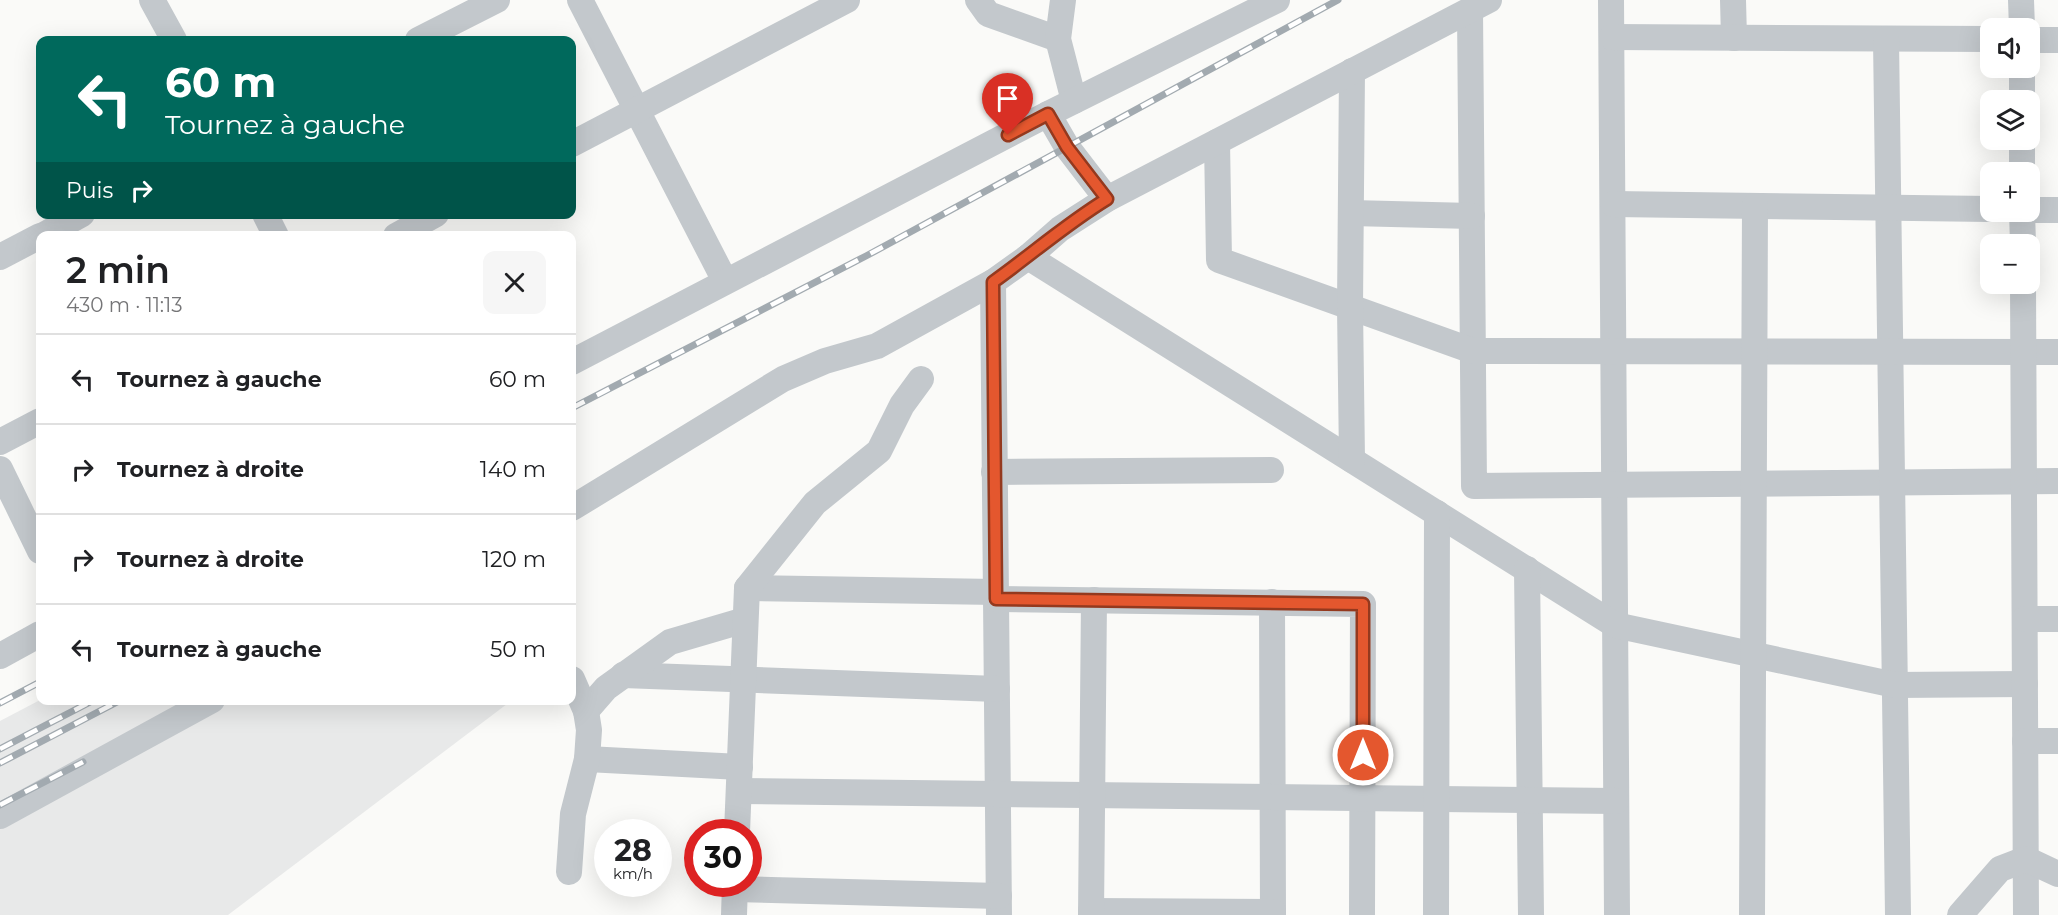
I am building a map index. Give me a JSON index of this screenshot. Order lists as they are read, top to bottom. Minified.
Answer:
{"page":{"map_buttons":["+","−"],"turn":["60 m","Tournez à gauche"],"then":"Puis","heading":["2 min","430 m · 11:13"],"list":[{"name":"Tournez à gauche","value":"60 m"},{"name":"Tournez à droite","value":"140 m"},{"name":"Tournez à droite","value":"120 m"},{"name":"Tournez à gauche","value":"50 m"}],"speed":"28 km/h","limit":"30"}}
